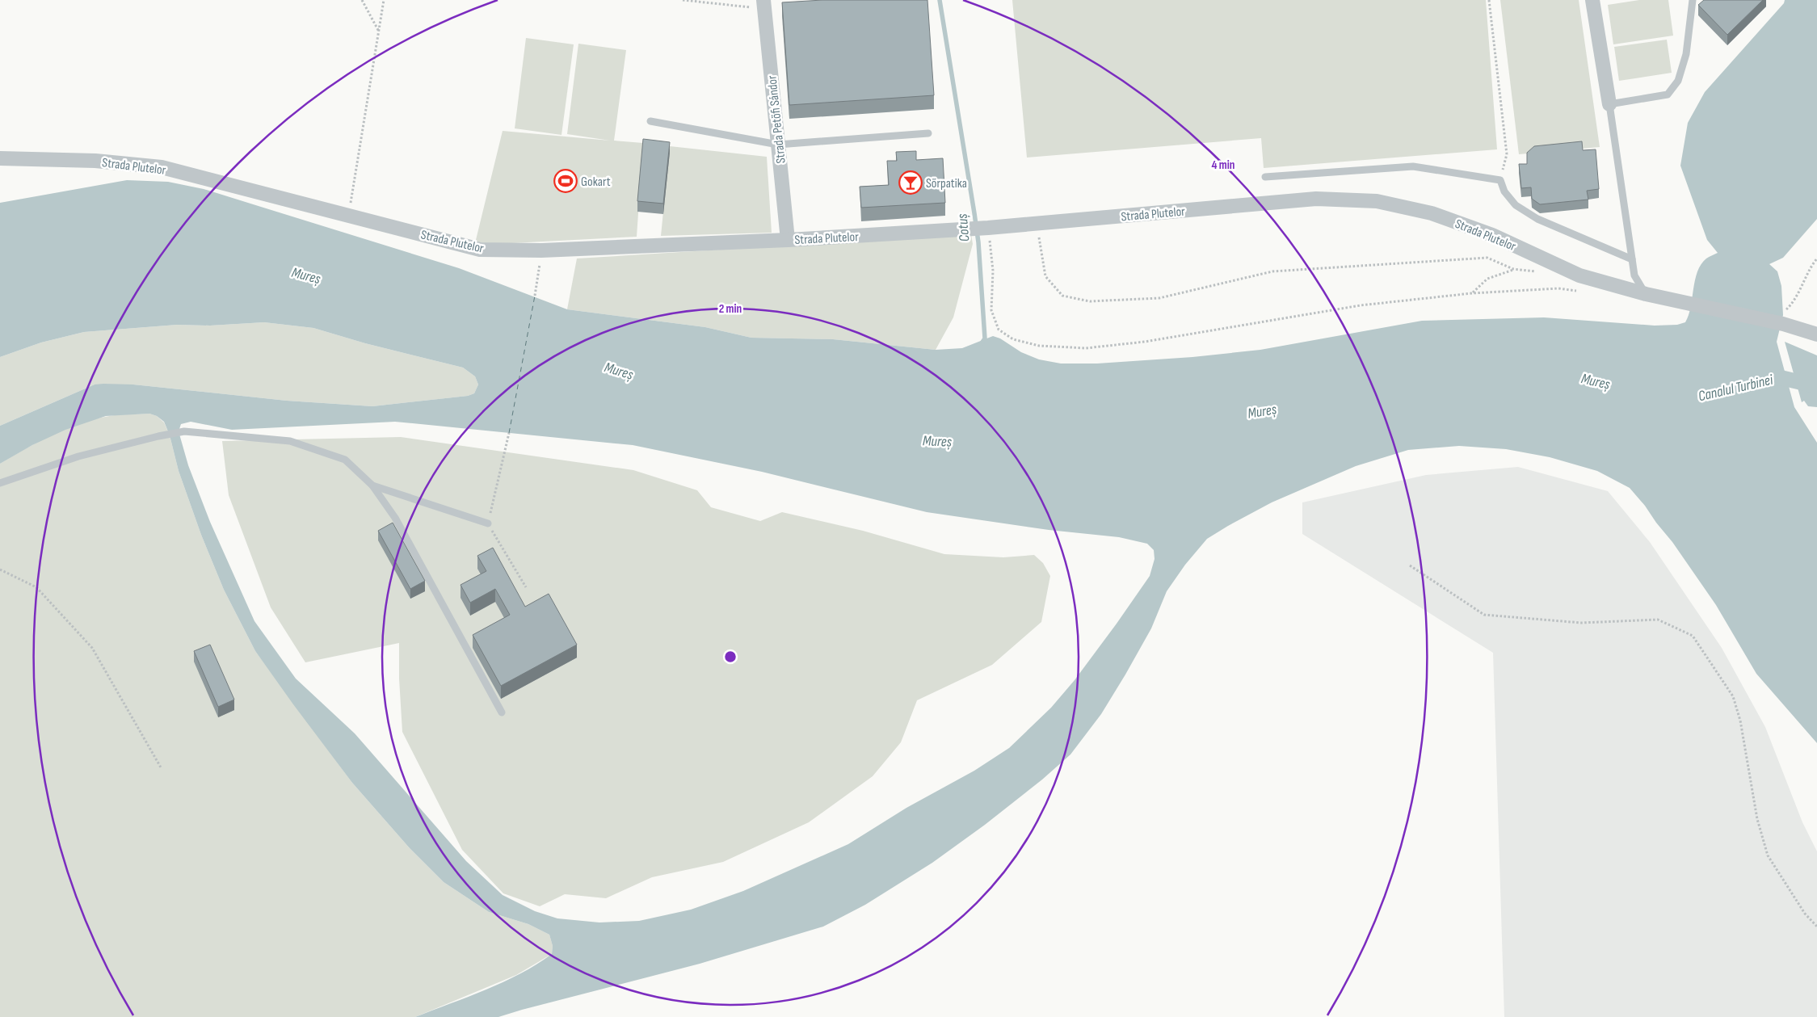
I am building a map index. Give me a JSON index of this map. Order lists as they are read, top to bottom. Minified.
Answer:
{"streets":{"street":["Strada Petöfi Sándor","Strada Plutelor"]},"crossings":[["Strada Petöfi Sándor","Strada Plutelor"]],"water":["Cotuș","Mureș","Canalul Turbinei"],"places":{"sports":["Gokart"],"bar":["Sörpatika"]},"rings":["4 min","2 min"]}
